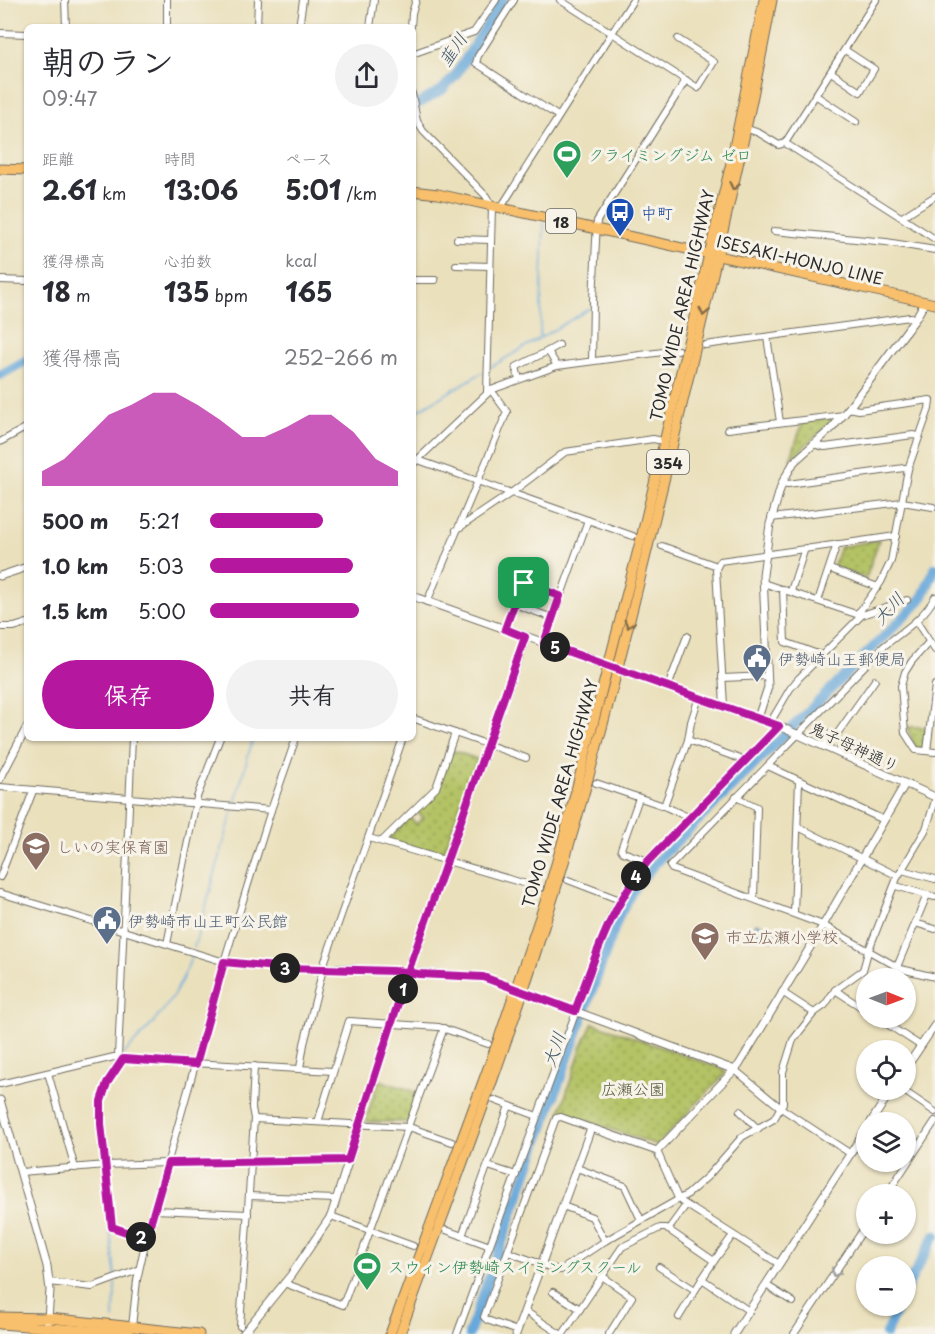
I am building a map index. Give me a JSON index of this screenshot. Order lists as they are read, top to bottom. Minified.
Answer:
{"streets":{"main road":["18","ISESAKI-HONJO LINE","TOMO WIDE AREA HIGHWAY","354"],"street":["鬼子母神通り"]},"crossings":[["ISESAKI-HONJO LINE","TOMO WIDE AREA HIGHWAY"]],"water":["韮川","大川"],"parks":["広瀬公園"],"places":{"sports":["クライミングジム ゼロ","スウィン伊勢崎スイミングスクール"],"bus stop":["中町"],"public building":["伊勢崎山王郵便局","伊勢崎市山王町公民館"],"school or university":["しいの実保育園","市立広瀬小学校"]},"north":"right","page":{"heading":["朝のラン","09:47"],"stats":[["距離","2.61 km"],["時間","13:06"],["ペース","5:01 /km"],["獲得標高","18 m"],["心拍数","135 bpm"],["kcal","165"]],"chart":["獲得標高","252–266 m"],"list":[{"name":"500 m","note":"5:21"},{"name":"1.0 km","note":"5:03"},{"name":"1.5 km","note":"5:00"}],"pins":["5","4","3","1","2"],"buttons":["保存","共有"],"map_buttons":["+","−"]}}
